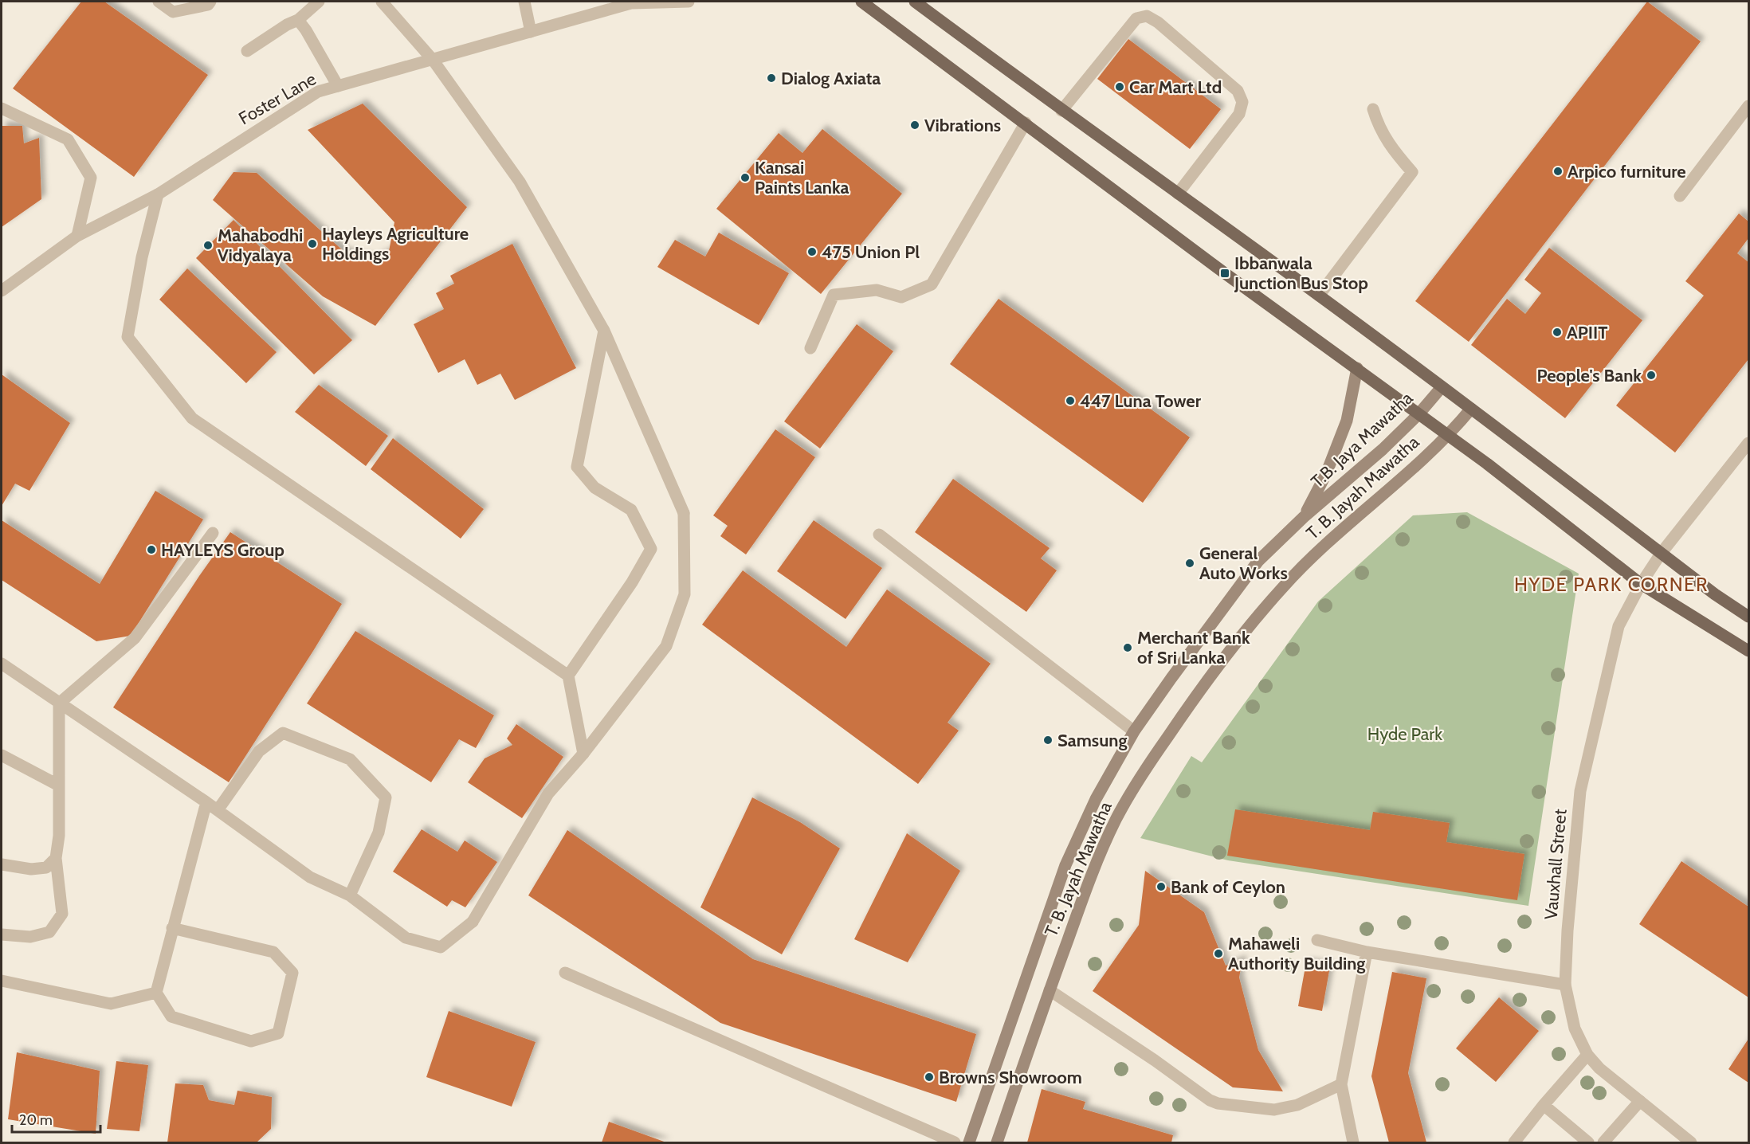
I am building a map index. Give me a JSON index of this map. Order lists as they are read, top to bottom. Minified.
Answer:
{"streets":{"main road":["T.B. Jaya Mawatha","T. B. Jayah Mawatha"],"street":["Foster Lane","Vauxhall Street"]},"crossings":[["T.B. Jaya Mawatha","T. B. Jayah Mawatha"]],"districts":["HYDE PARK CORNER"],"parks":["Hyde Park"],"places":{"other":["Dialog Axiata","Car Mart Ltd","Vibrations","Arpico furniture","Kansai Paints Lanka","Hayleys Agriculture Holdings","Mahabodhi Vidyalaya","475 Union Pl","APIIT","People's Bank","447 Luna Tower","HAYLEYS Group","General Auto Works","Merchant Bank of Sri Lanka","Samsung","Bank of Ceylon","Mahaweli Authority Building","Browns Showroom"],"transit":["Ibbanwala Junction Bus Stop"]},"scale_bar":"20 m"}
